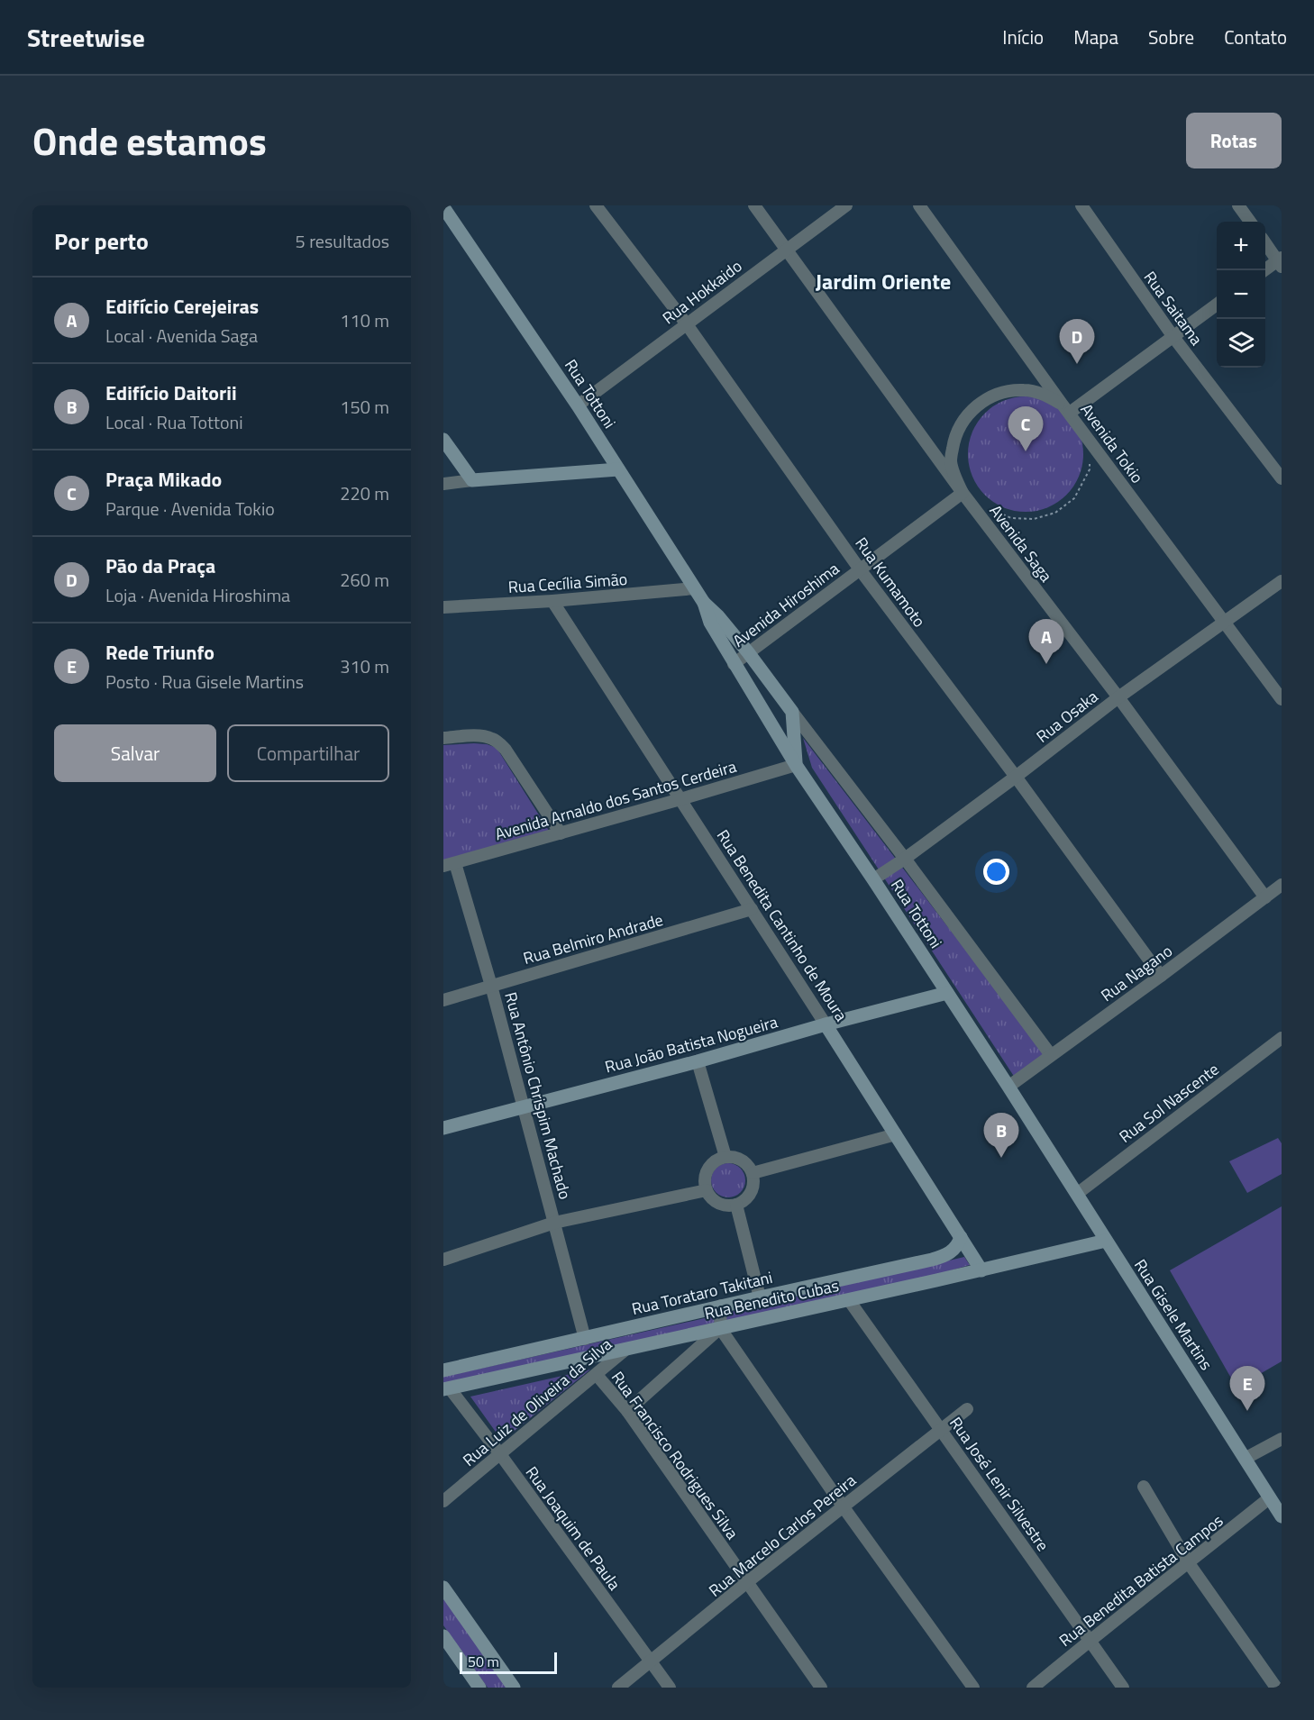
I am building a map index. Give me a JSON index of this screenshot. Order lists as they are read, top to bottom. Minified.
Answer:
{"streets":{"street":["Rua Hokkaido","Rua Saitama","Rua Tottoni","Avenida Tokio","Avenida Saga","Rua Kumamoto","Rua Cecília Simão","Avenida Hiroshima","Rua Osaka","Avenida Arnaldo dos Santos Cerdeira","Rua Benedita Cantinho de Moura","Rua Belmiro Andrade","Rua Nagano","Rua João Batista Nogueira","Rua Antônio Chrispim Machado","Rua Sol Nascente","Rua Torataro Takitani","Rua Benedito Cubas","Rua Gisele Martins","Rua Luiz de Oliveira da Silva","Rua Francisco Rodrigues Silva","Rua José Lenir Silvestre","Rua Joaquim de Paula","Rua Marcelo Carlos Pereira","Rua Benedita Batista Campos"]},"crossings":[["Rua Hokkaido","Rua Tottoni"],["Rua Hokkaido","Avenida Saga"],["Rua Hokkaido","Rua Kumamoto"],["Rua Tottoni","Rua Cecília Simão"],["Rua Tottoni","Avenida Hiroshima"],["Rua Tottoni","Rua Osaka"],["Rua Tottoni","Avenida Arnaldo dos Santos Cerdeira"],["Rua Tottoni","Rua Nagano"],["Rua Tottoni","Rua João Batista Nogueira"],["Rua Tottoni","Rua Sol Nascente"],["Rua Tottoni","Rua Benedito Cubas"],["Rua Tottoni","Rua Gisele Martins"],["Avenida Tokio","Rua Osaka"],["Avenida Saga","Avenida Hiroshima"],["Avenida Saga","Rua Osaka"],["Avenida Saga","Rua Nagano"],["Rua Kumamoto","Avenida Hiroshima"],["Rua Kumamoto","Rua Osaka"],["Rua Kumamoto","Rua Nagano"],["Rua Cecília Simão","Rua Benedita Cantinho de Moura"],["Avenida Arnaldo dos Santos Cerdeira","Rua Benedita Cantinho de Moura"],["Avenida Arnaldo dos Santos Cerdeira","Rua Antônio Chrispim Machado"],["Rua Benedita Cantinho de Moura","Rua Belmiro Andrade"],["Rua Benedita Cantinho de Moura","Rua João Batista Nogueira"],["Rua Benedita Cantinho de Moura","Rua Torataro Takitani"],["Rua Benedita Cantinho de Moura","Rua Benedito Cubas"],["Rua Belmiro Andrade","Rua Antônio Chrispim Machado"],["Rua João Batista Nogueira","Rua Antônio Chrispim Machado"],["Rua Antônio Chrispim Machado","Rua Torataro Takitani"],["Rua Benedito Cubas","Rua Gisele Martins"],["Rua Benedito Cubas","Rua Luiz de Oliveira da Silva"],["Rua Benedito Cubas","Rua José Lenir Silvestre"],["Rua Benedito Cubas","Rua Joaquim de Paula"],["Rua Gisele Martins","Rua Benedita Batista Campos"],["Rua Luiz de Oliveira da Silva","Rua Francisco Rodrigues Silva"],["Rua Luiz de Oliveira da Silva","Rua Joaquim de Paula"],["Rua Francisco Rodrigues Silva","Rua Marcelo Carlos Pereira"],["Rua José Lenir Silvestre","Rua Marcelo Carlos Pereira"],["Rua José Lenir Silvestre","Rua Benedita Batista Campos"],["Rua Joaquim de Paula","Rua Marcelo Carlos Pereira"]],"districts":["Jardim Oriente"],"scale_bar":"50 m","page":{"header":"Streetwise","nav":["Início","Mapa","Sobre","Contato"],"title":"Onde estamos","buttons":["Rotas",["Salvar","Compartilhar"]],"heading":["Por perto","5 resultados"],"map_buttons":["+","−"],"list":[{"mark":"A","name":"Edifício Cerejeiras","note":"Local · Avenida Saga","value":"110 m"},{"mark":"B","name":"Edifício Daitorii","note":"Local · Rua Tottoni","value":"150 m"},{"mark":"C","name":"Praça Mikado","note":"Parque · Avenida Tokio","value":"220 m"},{"mark":"D","name":"Pão da Praça","note":"Loja · Avenida Hiroshima","value":"260 m"},{"mark":"E","name":"Rede Triunfo","note":"Posto · Rua Gisele Martins","value":"310 m"}],"pins":["D","C","A","B","E"],"scale":"50 m"}}
